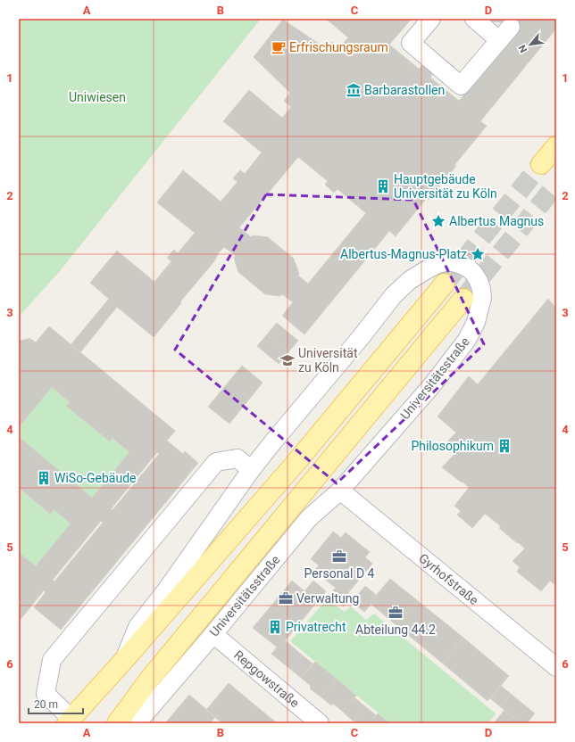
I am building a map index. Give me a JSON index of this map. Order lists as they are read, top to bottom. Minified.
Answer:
{"streets":{"main road":["Universitätsstraße"],"street":["Gyrhofstraße","Repgowstraße"]},"crossings":[["Universitätsstraße","Gyrhofstraße"],["Universitätsstraße","Repgowstraße"]],"parks":["Uniwiesen"],"places":{"cafe":["Erfrischungsraum"],"museum":["Barbarastollen"],"building":["Hauptgebäude Universität zu Köln","Philosophikum","WiSo-Gebäude","Privatrecht"],"place":["Albertus Magnus","Albertus-Magnus-Platz"],"school or university":["Universität zu Köln"],"office":["Personal D 4","Verwaltung","Abteilung 44.2"]},"scale_bar":"20 m","north":"bottom left","grid":{"columns":["A","B","C","D"],"rows":["1","2","3","4","5","6"]}}
